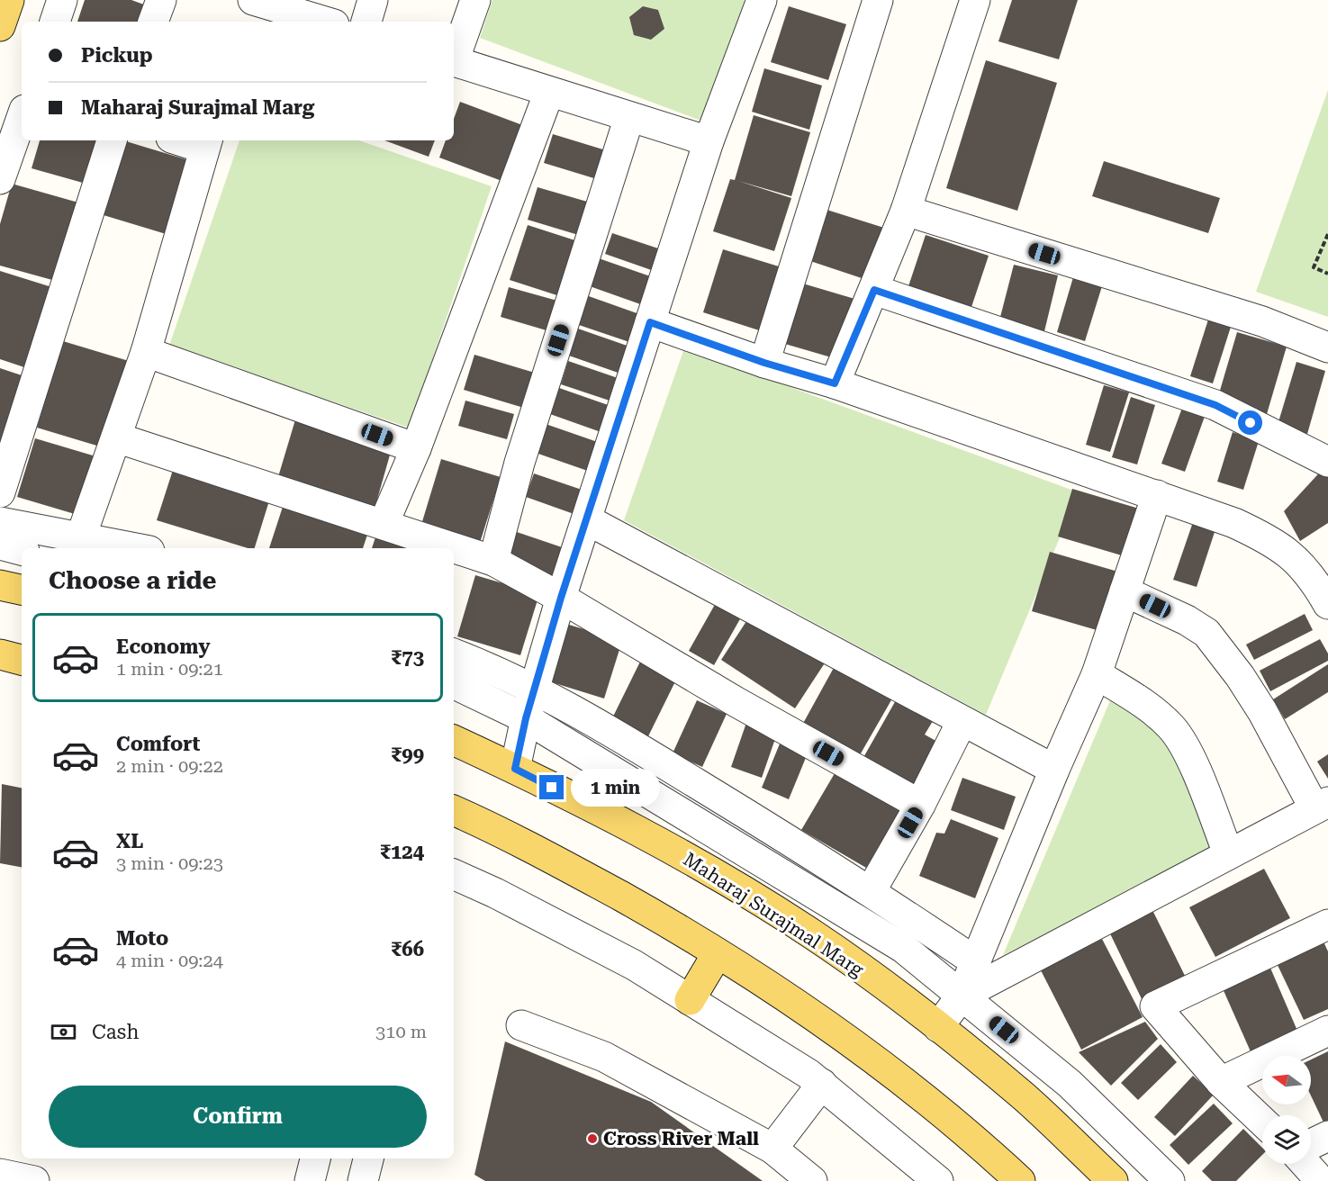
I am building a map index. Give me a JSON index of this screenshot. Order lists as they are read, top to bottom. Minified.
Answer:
{"streets":{"main road":["Maharaj Surajmal Marg"]},"places":["Cross River Mall"],"north":"left","page":{"banner":["Pickup","Maharaj Surajmal Marg"],"heading":"Choose a ride","list":[{"name":"Economy","note":"1 min · 09:21","value":"₹73"},{"name":"Comfort","note":"2 min · 09:22","value":"₹99"},{"name":"XL","note":"3 min · 09:23","value":"₹124"},{"name":"Moto","note":"4 min · 09:24","value":"₹66"}],"bubble":"1 min","pay":["Cash","310 m"],"buttons":"Confirm"}}
